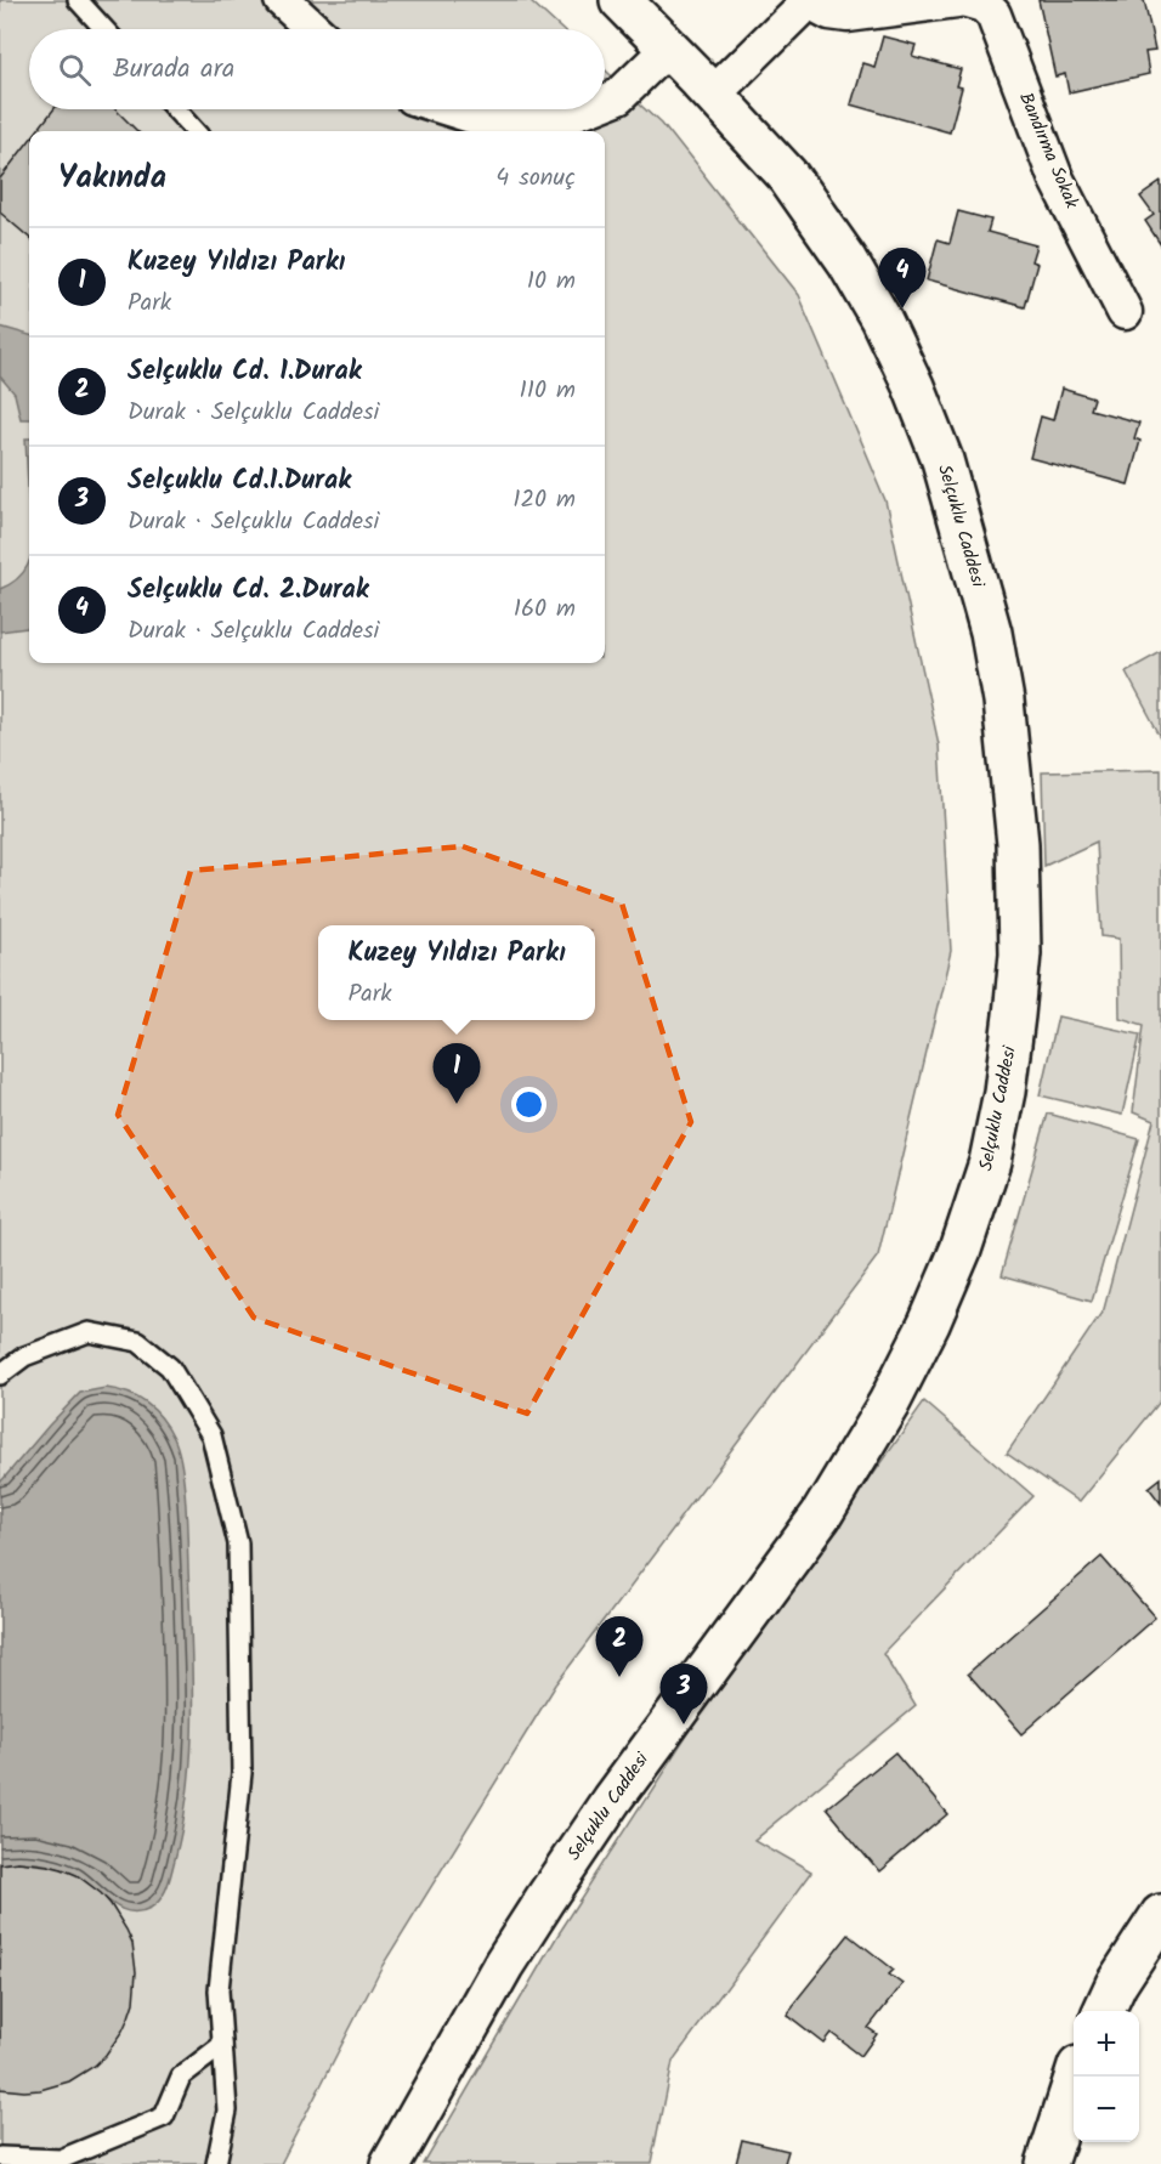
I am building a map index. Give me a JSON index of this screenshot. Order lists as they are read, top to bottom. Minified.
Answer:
{"streets":{"street":["Bandırma Sokak","Selçuklu Caddesi"]},"page":{"search":"Burada ara","heading":["Yakında","4 sonuç"],"list":[{"mark":"1","name":"Kuzey Yıldızı Parkı","note":"Park","value":"10 m"},{"mark":"2","name":"Selçuklu Cd. 1.Durak","note":"Durak · Selçuklu Caddesi","value":"110 m"},{"mark":"3","name":"Selçuklu Cd.1.Durak","note":"Durak · Selçuklu Caddesi","value":"120 m"},{"mark":"4","name":"Selçuklu Cd. 2.Durak","note":"Durak · Selçuklu Caddesi","value":"160 m"}],"pins":["4","1","2","3"],"popup":["Kuzey Yıldızı Parkı","Park"],"map_buttons":["+","−"]}}
